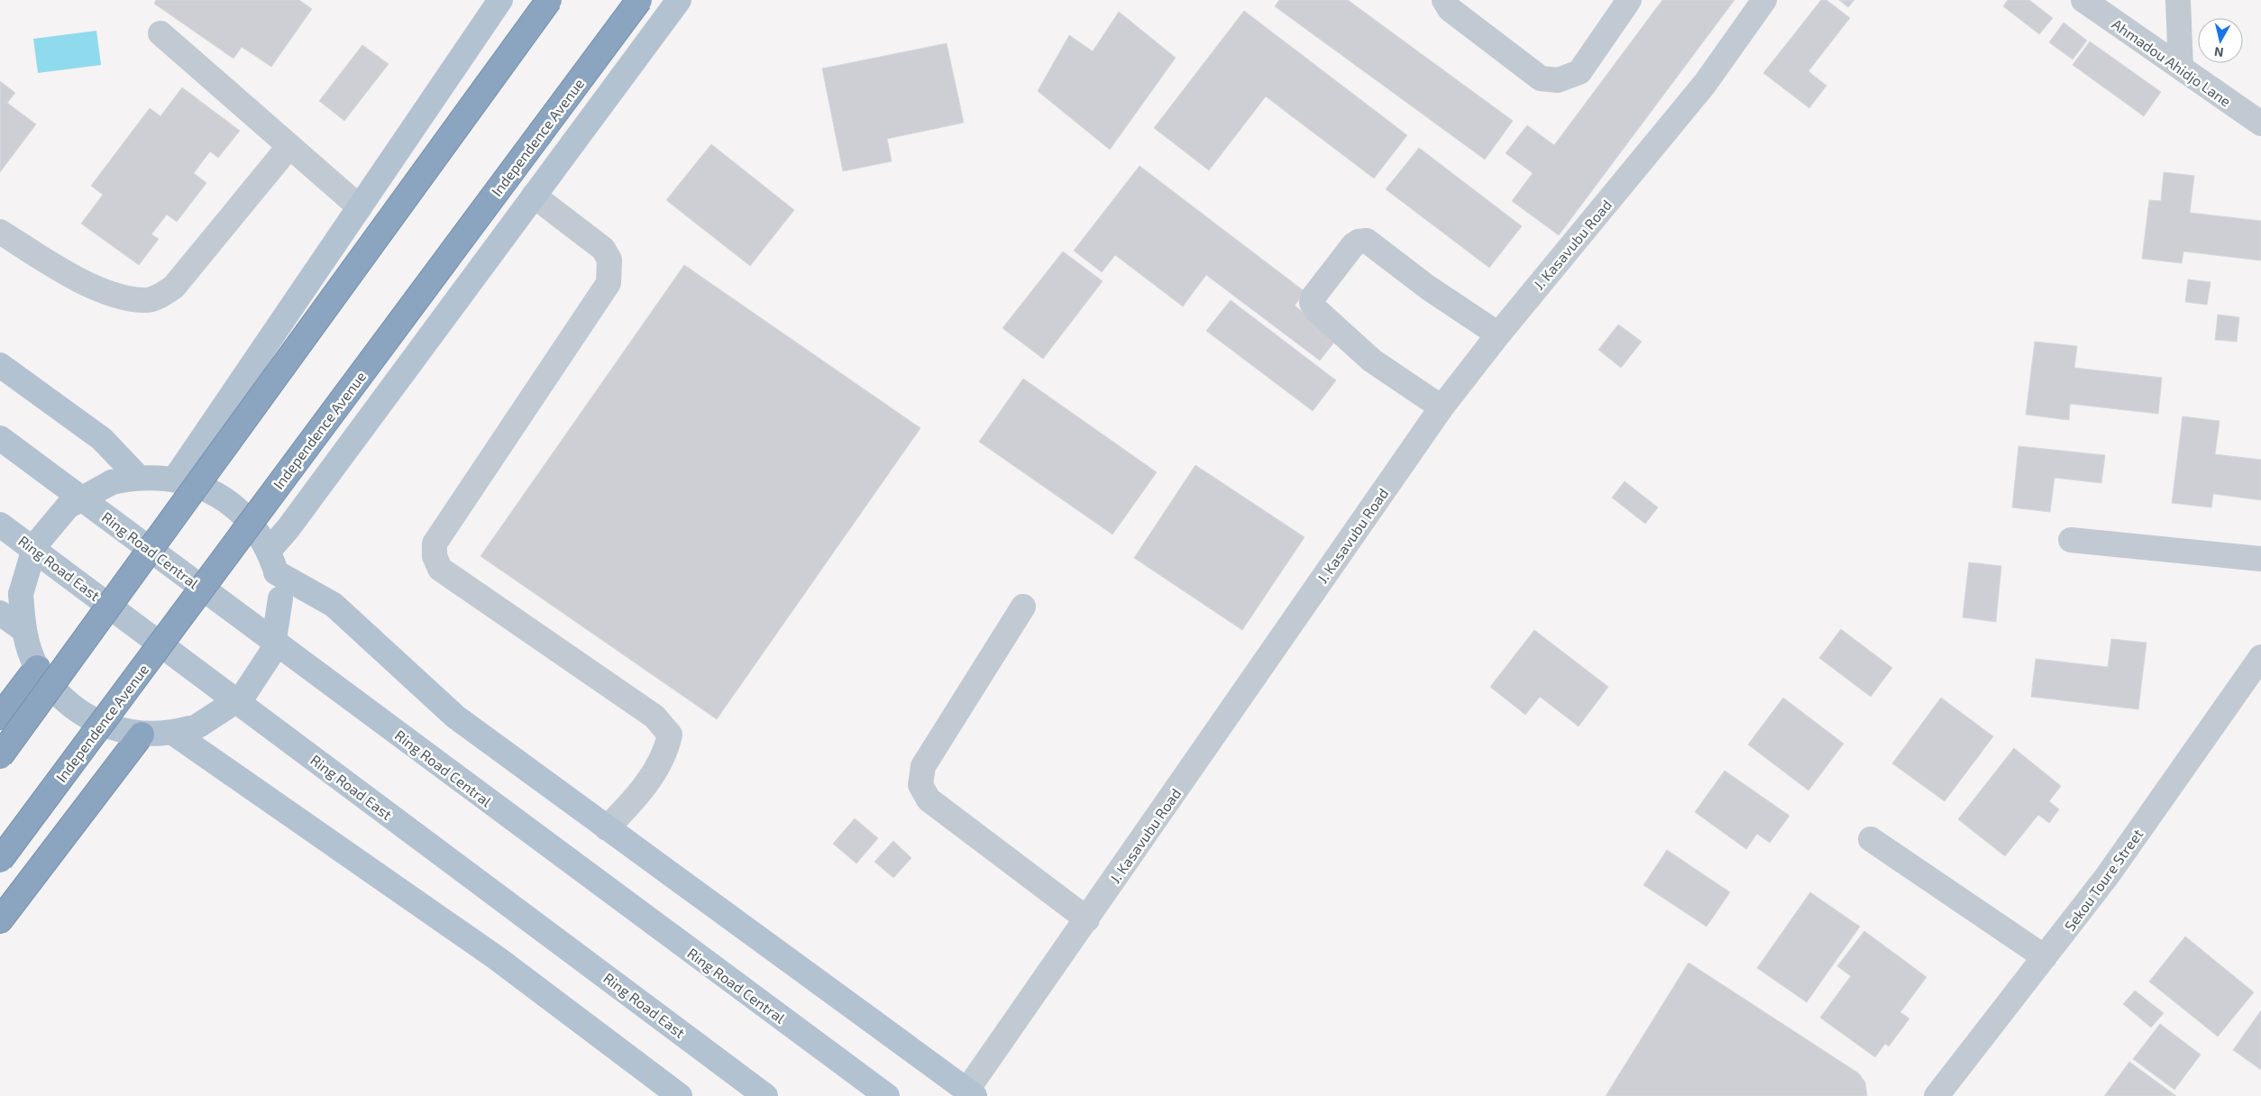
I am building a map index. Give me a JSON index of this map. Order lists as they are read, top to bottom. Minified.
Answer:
{"streets":{"highway":["Independence Avenue"],"main road":["Ring Road Central","Ring Road East"],"street":["Ahmadou Ahidjo Lane","J. Kasavubu Road","Sekou Toure Street"]},"north":"bottom"}
